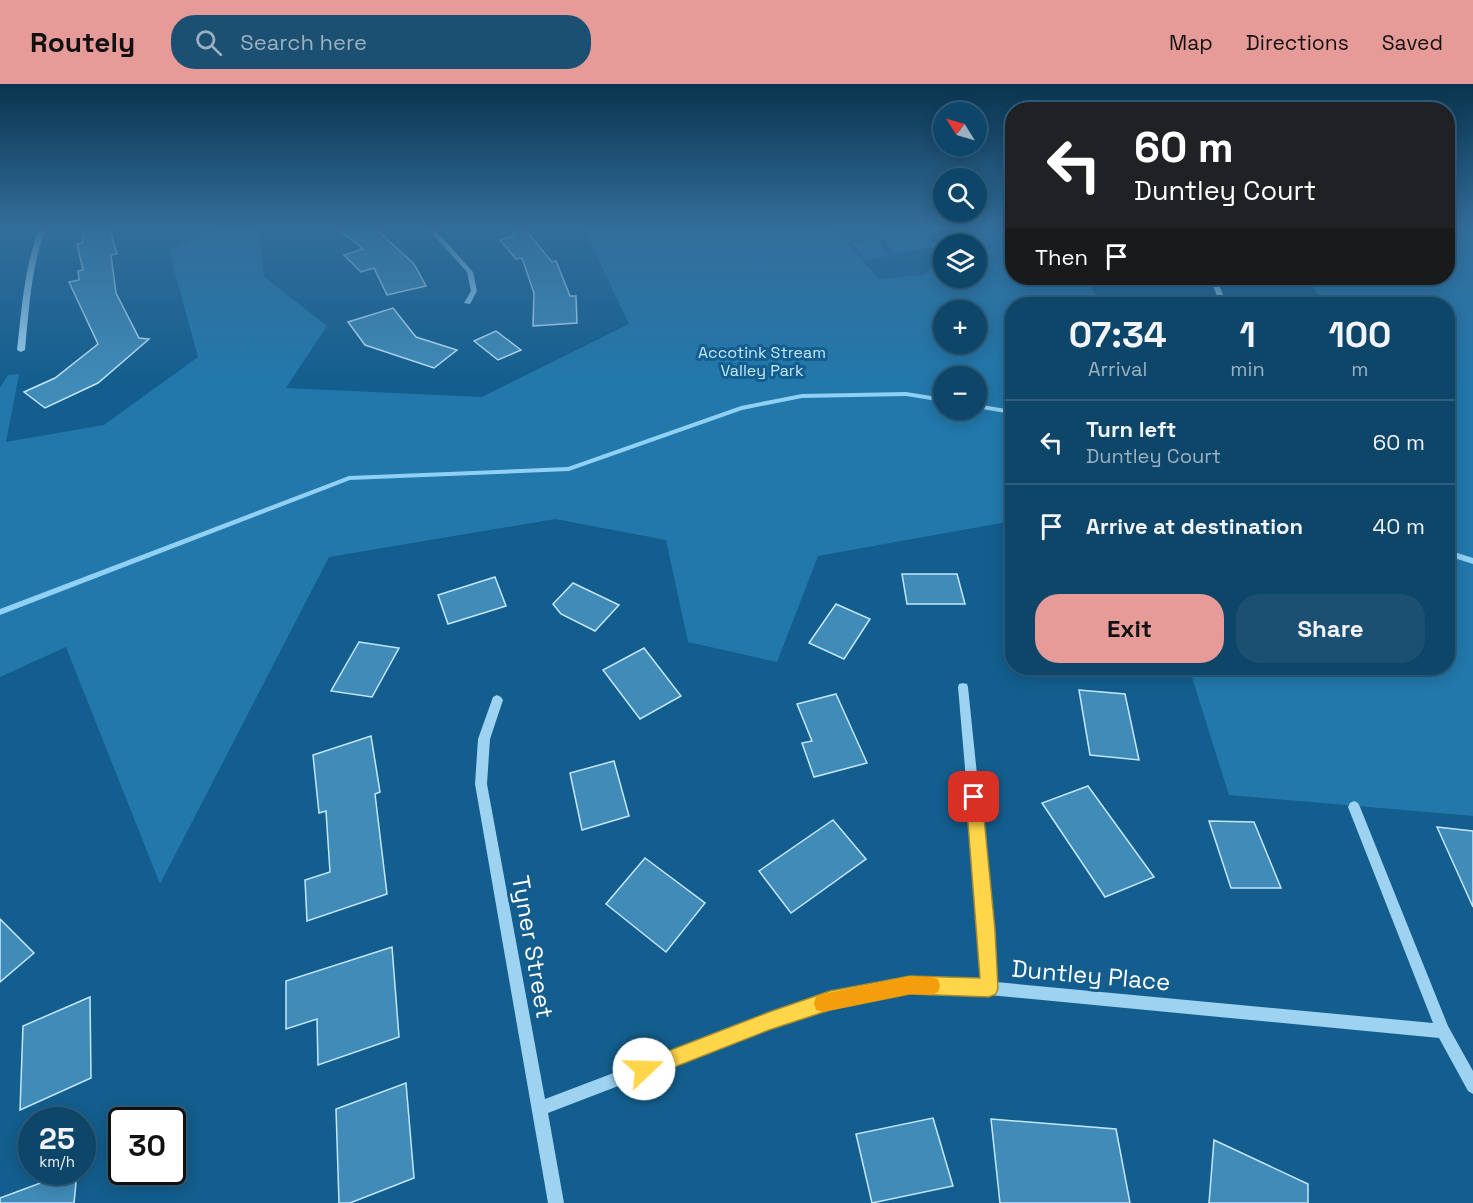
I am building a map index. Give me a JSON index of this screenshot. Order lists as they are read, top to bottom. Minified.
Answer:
{"streets":{"street":["Tyner Street","Duntley Place"]},"crossings":[["Tyner Street","Duntley Place"]],"parks":["Accotink Stream Valley Park"],"north":"top left","page":{"header":"Routely","search":"Search here","nav":["Map","Directions","Saved"],"map_buttons":["+","−"],"turn":["60 m","Duntley Court"],"then":"Then","eta":["07:34","Arrival","1","min","100","m"],"list":[{"name":"Turn left","note":"Duntley Court","value":"60 m"},{"name":"Arrive at destination","value":"40 m"}],"buttons":["Exit","Share"],"speed":"25 km/h","limit":"30"}}
